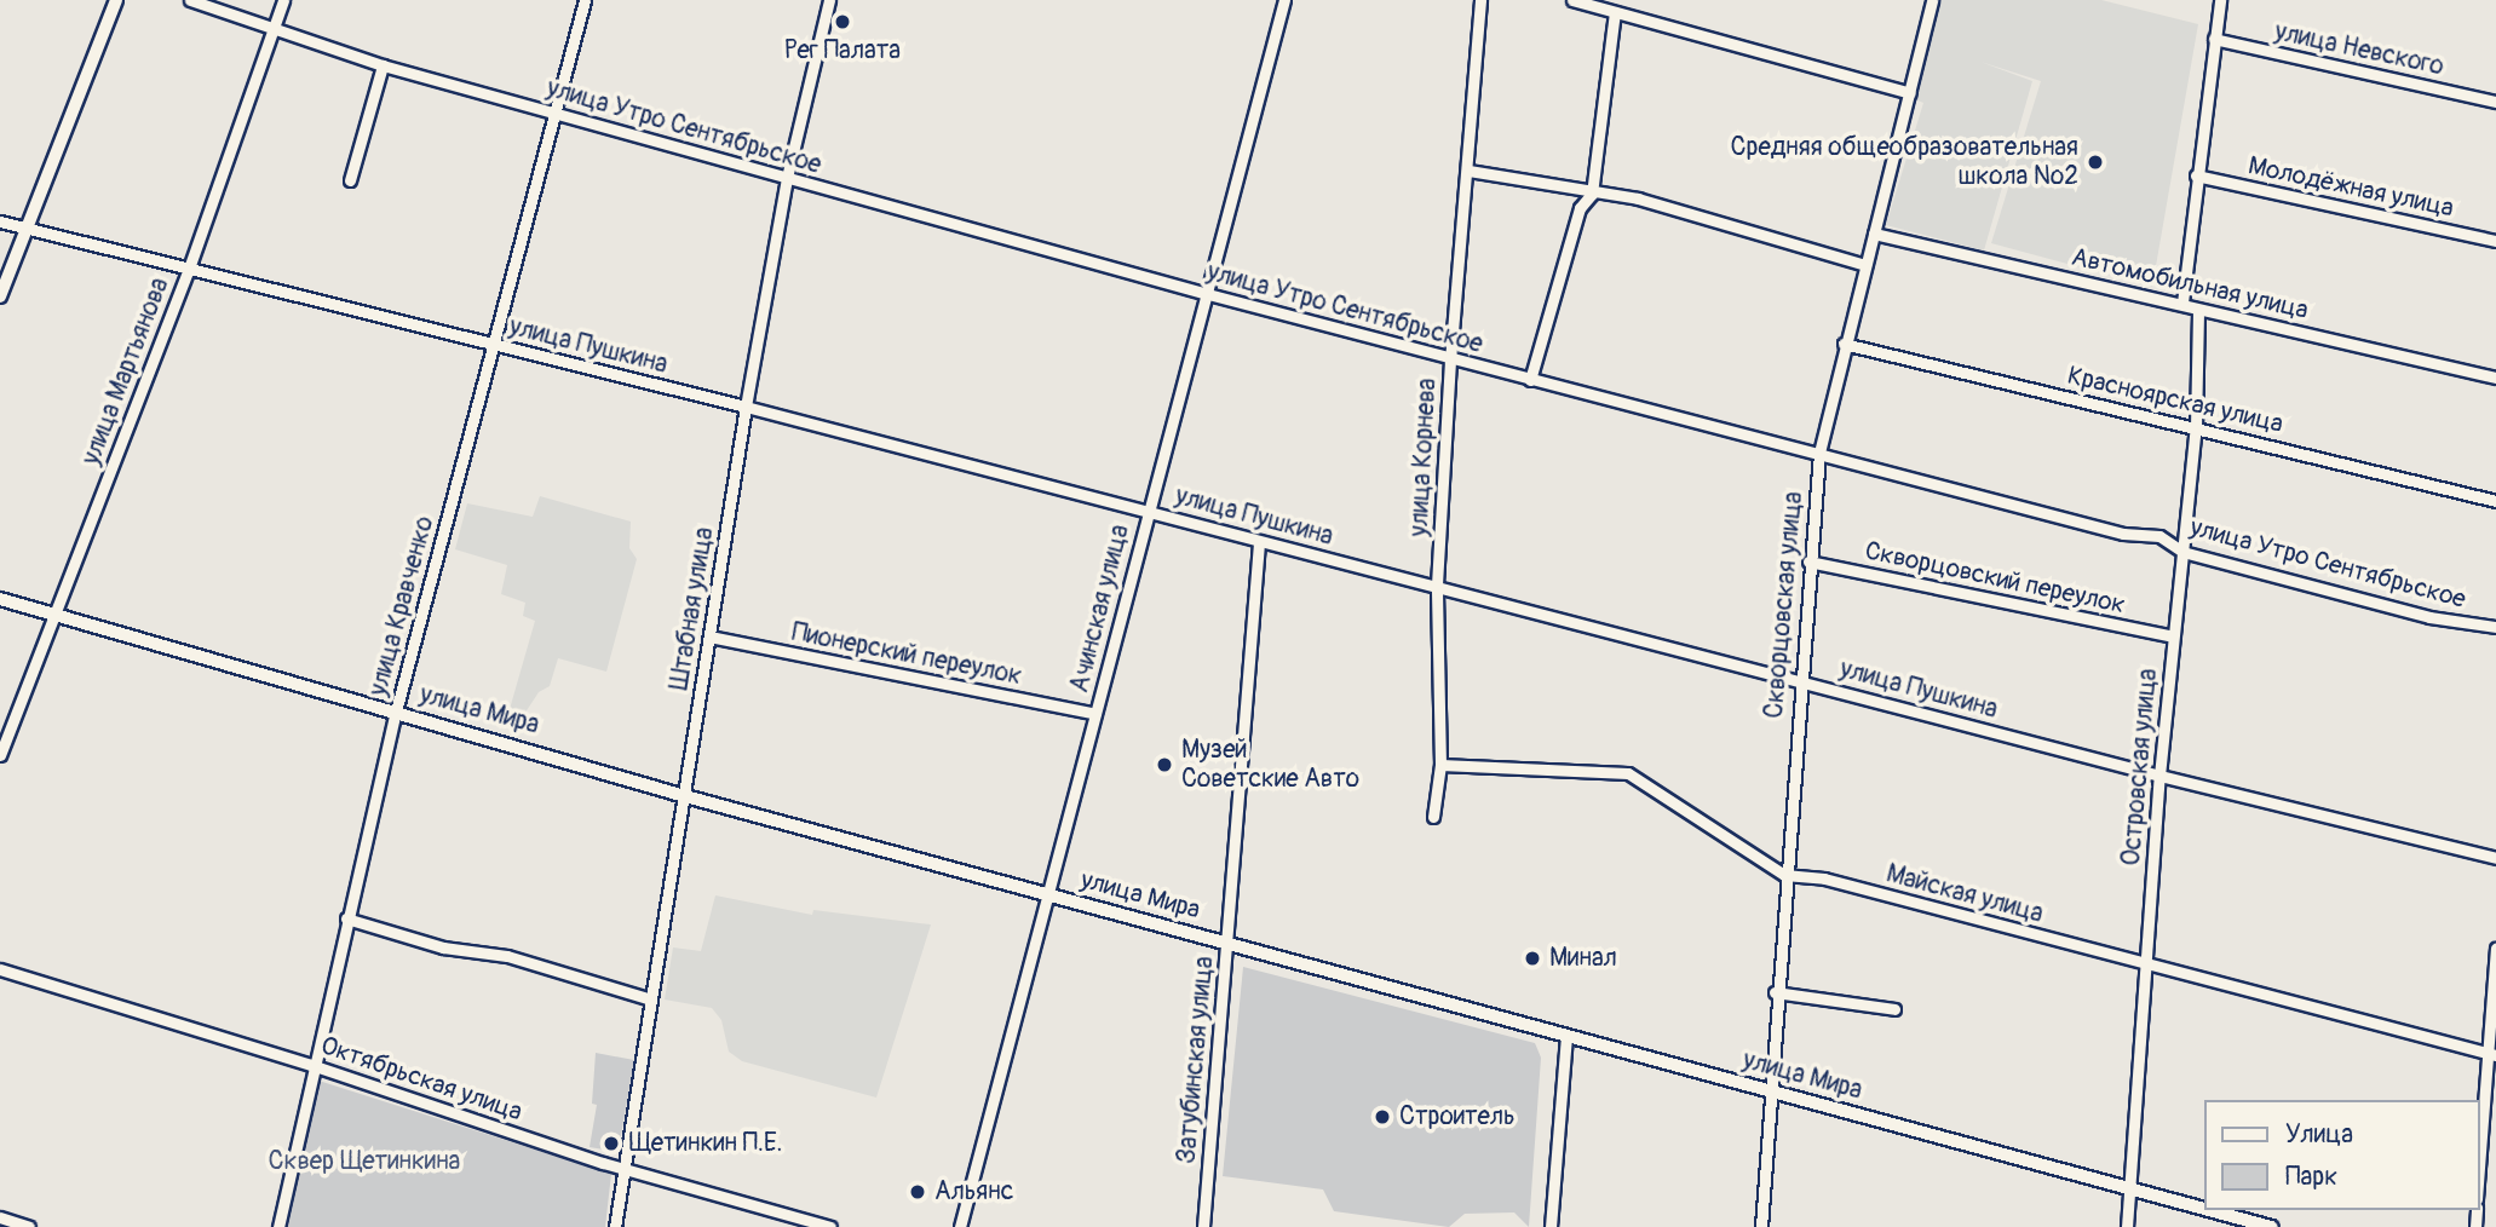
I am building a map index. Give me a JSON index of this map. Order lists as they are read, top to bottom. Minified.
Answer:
{"streets":{"main road":["улица Мира"],"street":["улица Невского","улица Утро Сентябрьское","Молодёжная улица","Автомобильная улица","улица Пушкина","улица Мартьянова","Красноярская улица","улица Корнева","Скворцовский переулок","Скворцовская улица","улица Кравченко","Штабная улица","Ачинская улица","Пионерский переулок","Островская улица","Майская улица","Затубинская улица","Октябрьская улица"]},"crossings":[["улица Утро Сентябрьское","улица Мартьянова"],["улица Утро Сентябрьское","улица Корнева"],["улица Утро Сентябрьское","Скворцовская улица"],["улица Утро Сентябрьское","улица Кравченко"],["улица Утро Сентябрьское","Штабная улица"],["улица Утро Сентябрьское","Ачинская улица"],["улица Утро Сентябрьское","Островская улица"],["Автомобильная улица","Скворцовская улица"],["Автомобильная улица","Островская улица"],["улица Пушкина","улица Мартьянова"],["улица Пушкина","улица Корнева"],["улица Пушкина","Скворцовская улица"],["улица Пушкина","улица Кравченко"],["улица Пушкина","Штабная улица"],["улица Пушкина","Ачинская улица"],["улица Пушкина","Островская улица"],["улица Пушкина","Затубинская улица"],["улица Мартьянова","улица Мира"],["Красноярская улица","Скворцовская улица"],["Красноярская улица","Островская улица"],["улица Корнева","Майская улица"],["Скворцовский переулок","Скворцовская улица"],["Скворцовский переулок","Островская улица"],["Скворцовская улица","улица Мира"],["Скворцовская улица","Майская улица"],["улица Кравченко","улица Мира"],["улица Кравченко","Октябрьская улица"],["Штабная улица","Пионерский переулок"],["Штабная улица","улица Мира"],["Штабная улица","Октябрьская улица"],["Ачинская улица","Пионерский переулок"],["Ачинская улица","улица Мира"],["улица Мира","Островская улица"],["улица Мира","Затубинская улица"],["Островская улица","Майская улица"]],"parks":["Сквер Щетинкина"],"places":["Рег Палата","Средняя общеобразовательная школа №2","Музей Советские Авто","Минал","Строитель","Щетинкин П.Е.","Альянс"],"legend":["Улица","Парк"]}
